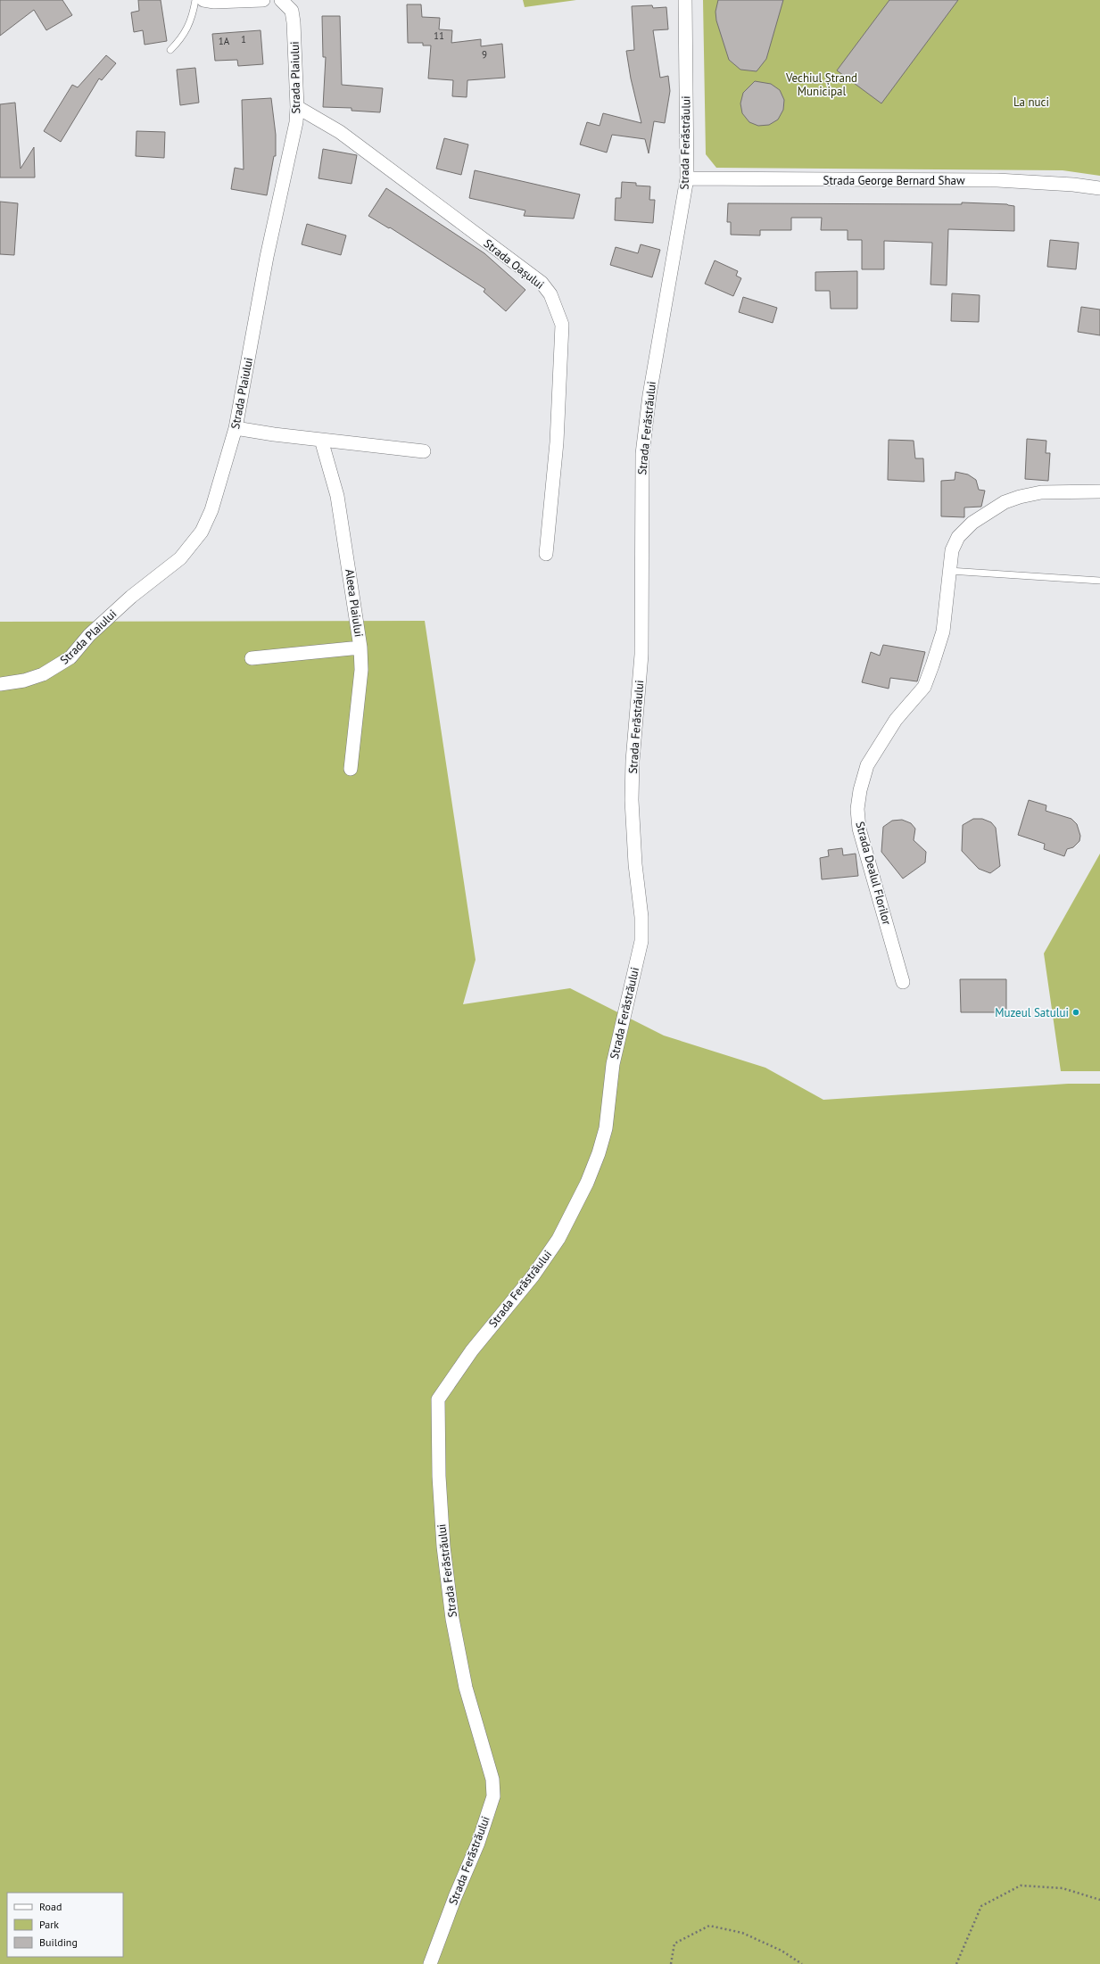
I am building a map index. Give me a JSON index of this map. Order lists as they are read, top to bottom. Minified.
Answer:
{"streets":{"street":["Strada Plaiului","Strada Ferăstrăului","Strada George Bernard Shaw","Strada Oașului","Aleea Plaiului","Strada Dealul Florilor"]},"crossings":[["Strada Plaiului","Strada Oașului"],["Strada Ferăstrăului","Strada George Bernard Shaw"]],"parks":["Vechiul Ștrand Municipal","La nuci"],"places":["Muzeul Satului"],"house_numbers":["11","1","1A","9"],"legend":["Road","Park","Building"]}
